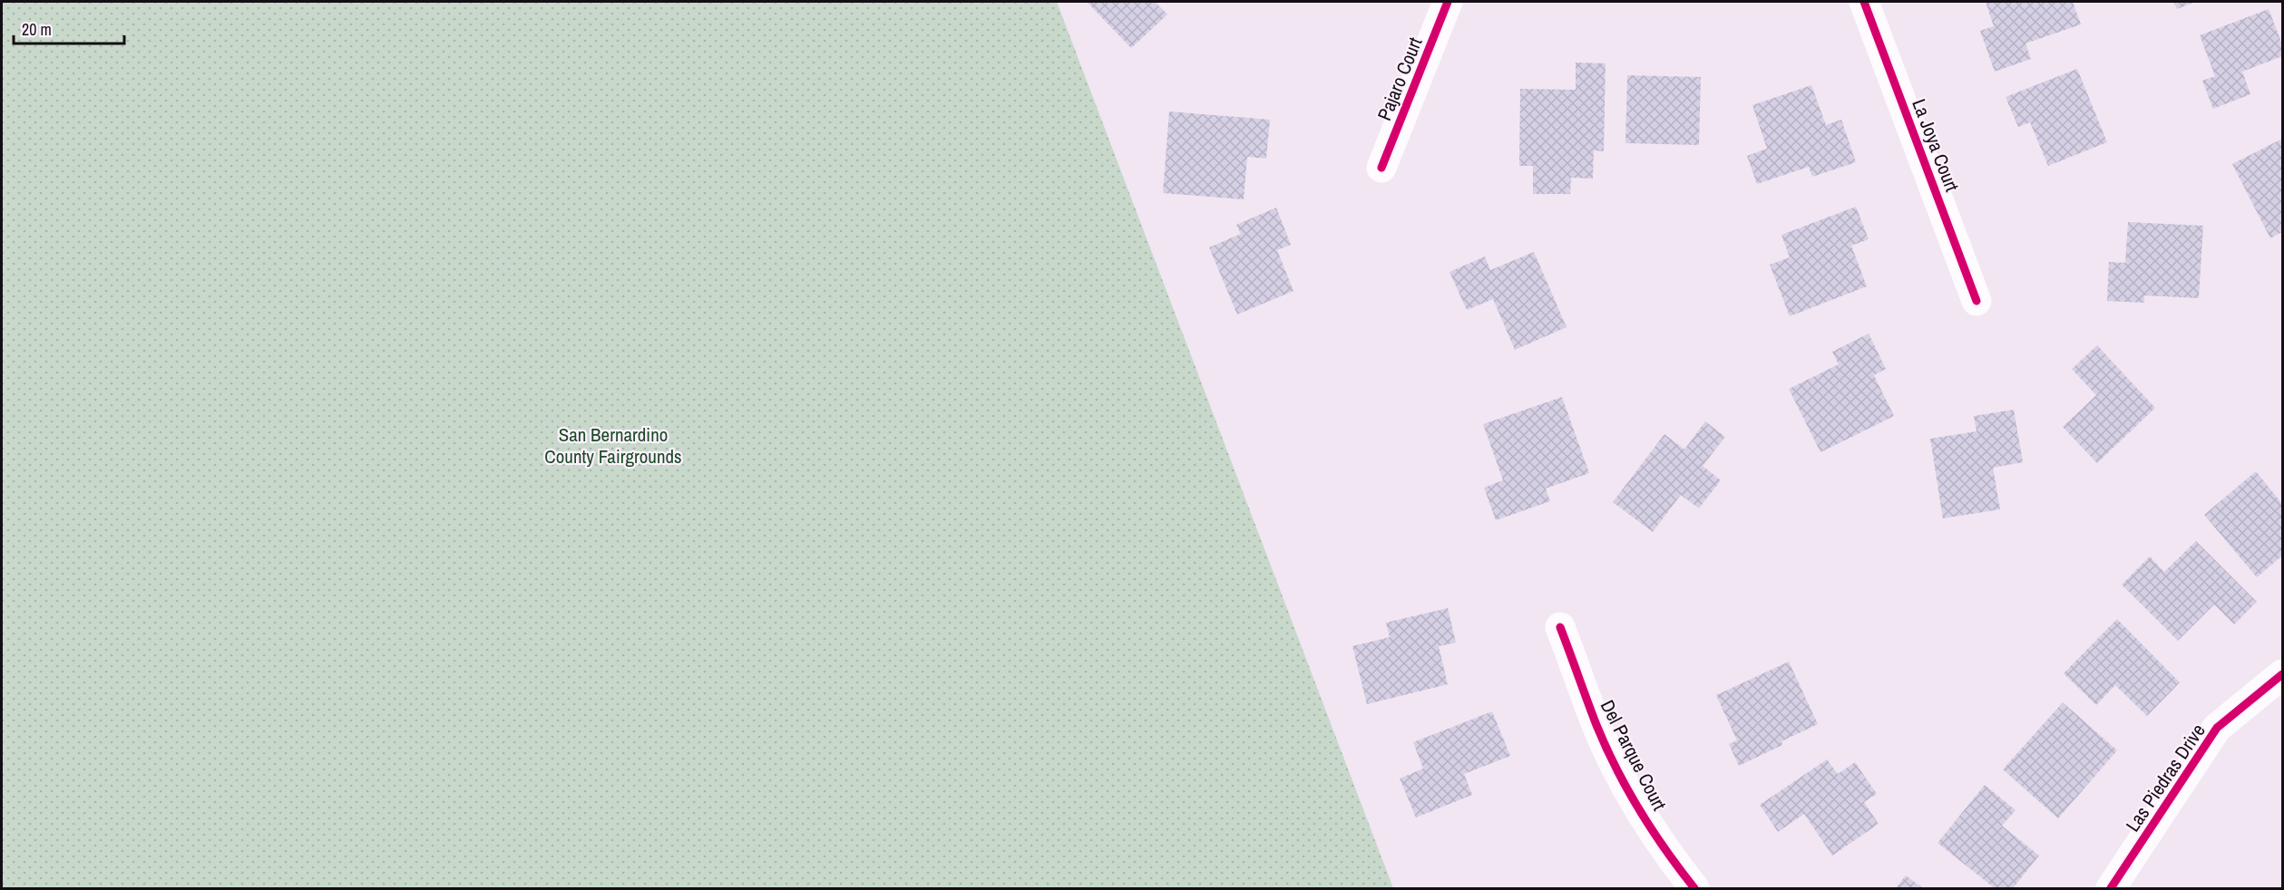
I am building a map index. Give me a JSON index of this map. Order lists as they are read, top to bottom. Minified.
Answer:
{"streets":{"street":["Pajaro Court","La Joya Court","Del Parque Court","Las Piedras Drive"]},"parks":["San Bernardino County Fairgrounds"],"scale_bar":"20 m"}
